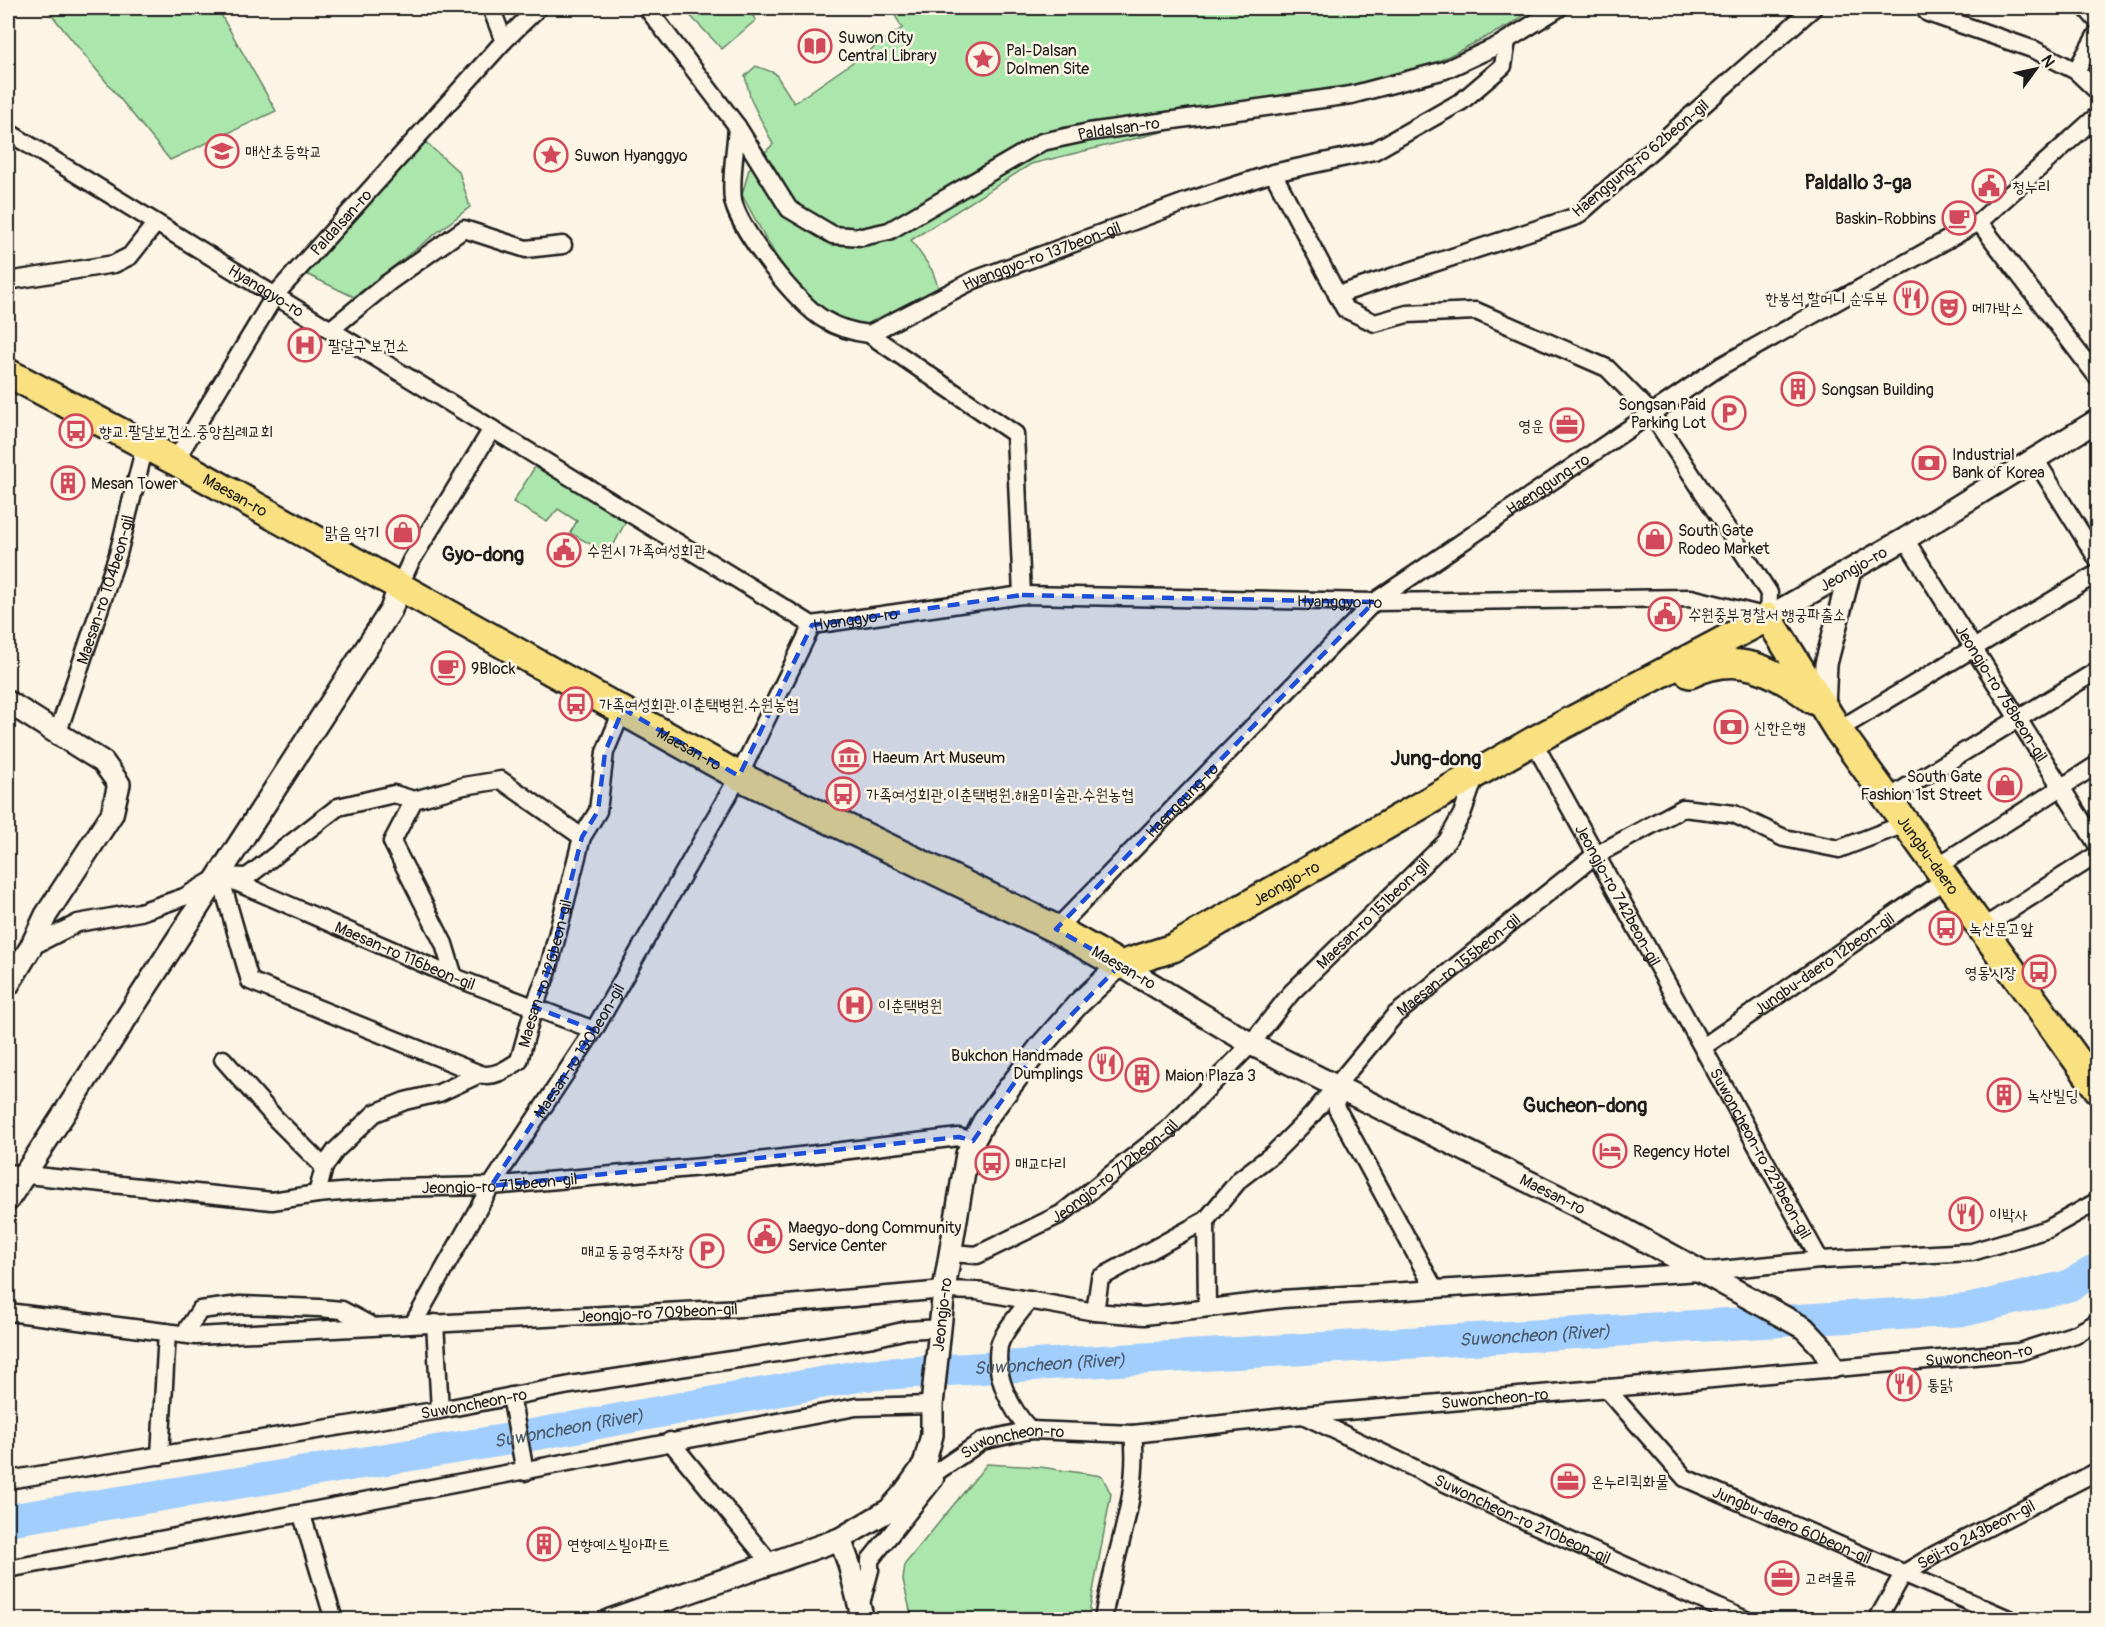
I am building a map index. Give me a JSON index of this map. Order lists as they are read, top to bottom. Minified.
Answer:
{"streets":{"main road":["Maesan-ro","Jeongjo-ro","Jungbu-daero"],"street":["Paldalsan-ro","Haenggung-ro 62beon-gil","Hyanggyo-ro 137beon-gil","Hyanggyo-ro","Haenggung-ro","Maesan-ro 104beon-gil","Jeongjo-ro 758beon-gil","Jeongjo-ro 742beon-gil","Maesan-ro 151beon-gil","Maesan-ro 116beon-gil","Jungbu-daero 12beon-gil","Maesan-ro 155beon-gil","Maesan-ro 126beon-gil","Maesan-ro 130beon-gil","Suwoncheon-ro 229beon-gil","Jeongjo-ro 712beon-gil","Jeongjo-ro 715beon-gil","Jeongjo-ro 709beon-gil","Suwoncheon-ro","Suwoncheon-ro 210beon-gil","Jungbu-daero 60beon-gil","Seji-ro 243beon-gil"]},"crossings":[["Paldalsan-ro","Hyanggyo-ro 137beon-gil"],["Paldalsan-ro","Hyanggyo-ro"],["Paldalsan-ro","Maesan-ro"],["Hyanggyo-ro","Haenggung-ro"],["Hyanggyo-ro","Jeongjo-ro"],["Hyanggyo-ro","Jungbu-daero"],["Hyanggyo-ro","Maesan-ro 130beon-gil"],["Haenggung-ro","Maesan-ro"],["Maesan-ro","Jeongjo-ro"],["Maesan-ro","Maesan-ro 104beon-gil"],["Maesan-ro","Maesan-ro 151beon-gil"],["Maesan-ro","Maesan-ro 155beon-gil"],["Maesan-ro","Maesan-ro 126beon-gil"],["Maesan-ro","Maesan-ro 130beon-gil"],["Maesan-ro","Jeongjo-ro 712beon-gil"],["Maesan-ro","Suwoncheon-ro"],["Jeongjo-ro","Jeongjo-ro 758beon-gil"],["Jeongjo-ro","Jungbu-daero"],["Jeongjo-ro","Jeongjo-ro 742beon-gil"],["Jeongjo-ro","Maesan-ro 151beon-gil"],["Jeongjo-ro","Jeongjo-ro 712beon-gil"],["Jeongjo-ro","Jeongjo-ro 715beon-gil"],["Jeongjo-ro","Jeongjo-ro 709beon-gil"],["Jeongjo-ro","Suwoncheon-ro"],["Jeongjo-ro 758beon-gil","Jungbu-daero 12beon-gil"],["Jungbu-daero","Jungbu-daero 12beon-gil"],["Jungbu-daero","Maesan-ro 155beon-gil"],["Jeongjo-ro 742beon-gil","Jungbu-daero 12beon-gil"],["Jeongjo-ro 742beon-gil","Maesan-ro 155beon-gil"],["Jeongjo-ro 742beon-gil","Suwoncheon-ro 229beon-gil"],["Maesan-ro 151beon-gil","Jeongjo-ro 712beon-gil"],["Maesan-ro 116beon-gil","Maesan-ro 126beon-gil"],["Maesan-ro 116beon-gil","Maesan-ro 130beon-gil"],["Jungbu-daero 12beon-gil","Suwoncheon-ro 229beon-gil"],["Maesan-ro 130beon-gil","Jeongjo-ro 715beon-gil"],["Maesan-ro 130beon-gil","Jeongjo-ro 709beon-gil"],["Suwoncheon-ro","Suwoncheon-ro 210beon-gil"],["Suwoncheon-ro","Jungbu-daero 60beon-gil"],["Jungbu-daero 60beon-gil","Seji-ro 243beon-gil"]],"districts":["Paldallo 3-ga","Gyo-dong","Jung-dong","Gucheon-dong"],"water":["Suwoncheon (River)"],"places":{"library":["Suwon City Central Library"],"place":["Pal-Dalsan Dolmen Site","Suwon Hyanggyo"],"school or university":["매산초등학교"],"public building":["청누리","수원시 가족여성회관","수원중부경찰서 행궁파출소","Maegyo-dong Community Service Center"],"cafe":["Baskin-Robbins","9Block"],"restaurant":["한봉석 할머니 순두부","Bukchon Handmade Dumplings","이박사","통닭"],"theatre":["메가박스"],"hospital":["팔달구 보건소","이춘택병원"],"building":["Songsan Building","Mesan Tower","Maion Plaza 3","녹산빌딩","연향예스빌아파트"],"parking":["Songsan Paid Parking Lot","매교동공영주차장"],"office":["영운","온누리퀵화물","고려물류"],"bus stop":["향교.팔달보건소.중앙침례교회","가족여성회관.이춘택병원.수원농협","가족여성회관.이춘택병원.해움미술관.수원농협","녹산문고앞","영동시장","매교다리"],"bank":["Industrial Bank of Korea","신한은행"],"shop":["맑음 악기","South Gate Rodeo Market","South Gate Fashion 1st Street"],"museum":["Haeum Art Museum"],"hotel":["Regency Hotel"]},"north":"top right"}
